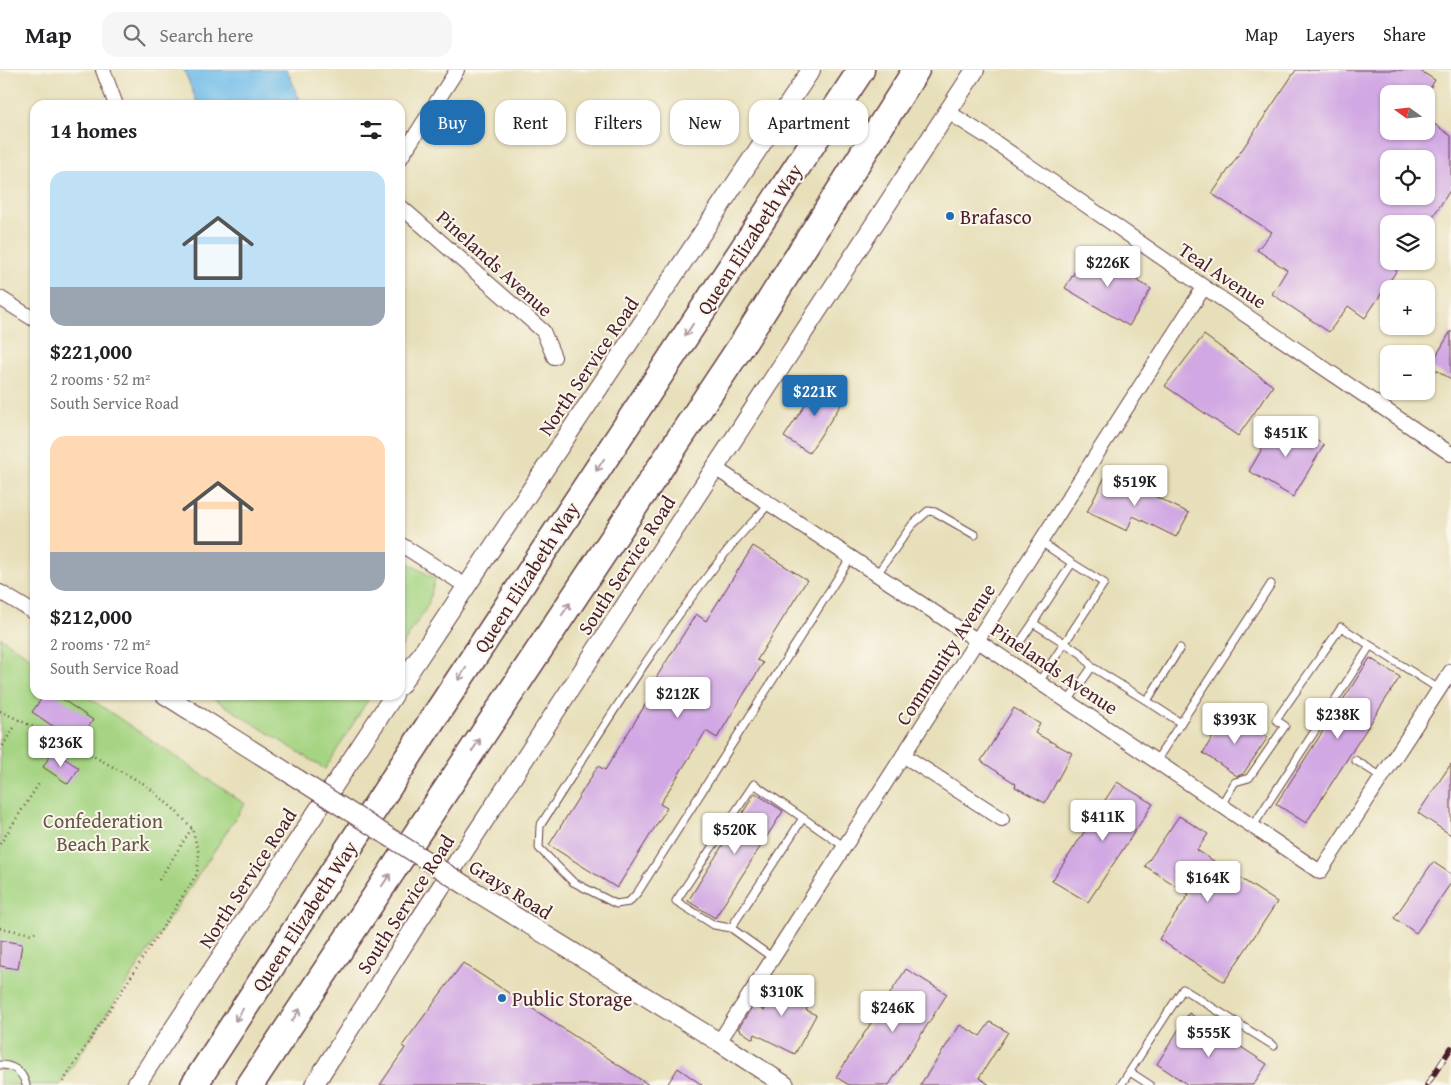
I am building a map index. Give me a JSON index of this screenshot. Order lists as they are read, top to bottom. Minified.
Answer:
{"streets":{"highway":["Queen Elizabeth Way"],"street":["Pinelands Avenue","Teal Avenue","North Service Road","South Service Road","Community Avenue","Grays Road"]},"crossings":[["Pinelands Avenue","South Service Road"],["Pinelands Avenue","Community Avenue"],["Teal Avenue","South Service Road"],["Teal Avenue","Community Avenue"],["Community Avenue","Grays Road"]],"parks":["Confederation Beach Park"],"places":["Brafasco","Public Storage"],"north":"left","page":{"header":"Map","search":"Search here","nav":["Map","Layers","Share"],"map_buttons":["+","−"],"chip":["Buy","Rent","Filters","New","Apartment"],"heading":"14 homes","list":[{"name":"$221,000","note":"2 rooms · 52 m² · South Service Road"},{"name":"$212,000","note":"2 rooms · 72 m² · South Service Road"}],"price":["$226K","$221K","$451K","$519K","$212K","$238K","$393K","$236K","$411K","$520K","$164K","$310K","$246K","$555K"]}}
